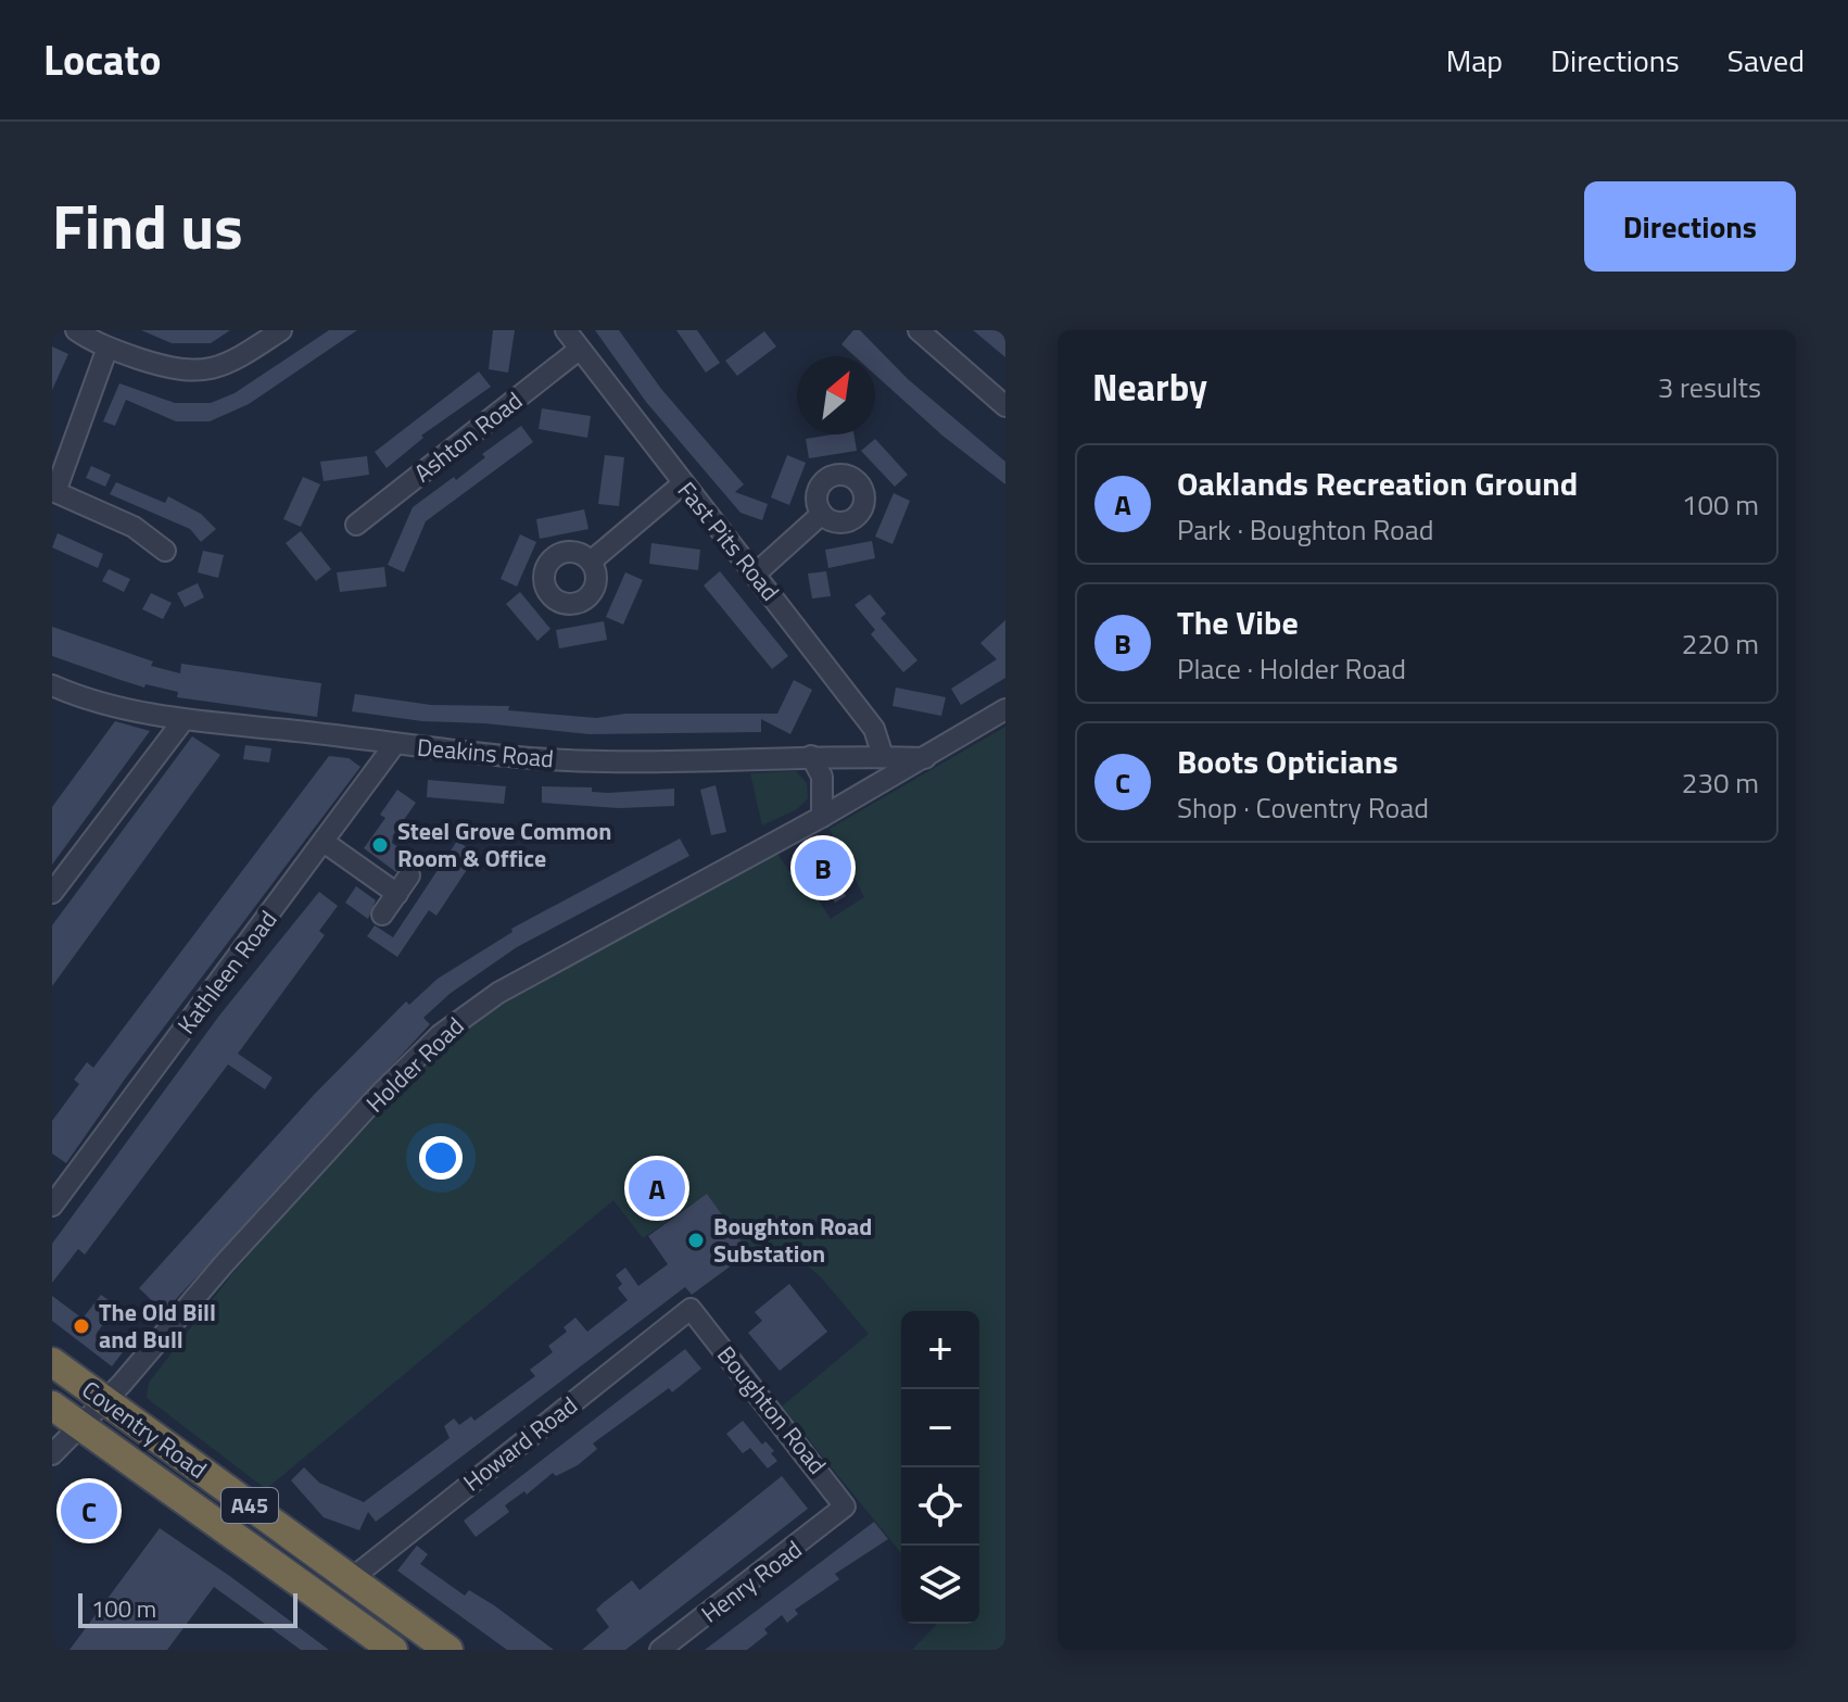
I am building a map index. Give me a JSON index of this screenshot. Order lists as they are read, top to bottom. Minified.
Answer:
{"streets":{"highway":["Coventry Road","A45"],"street":["Ashton Road","Fast Pits Road","Deakins Road","Kathleen Road","Holder Road","Boughton Road","Howard Road","Henry Road"]},"crossings":[["Ashton Road","Fast Pits Road"],["Fast Pits Road","Deakins Road"],["Deakins Road","Kathleen Road"],["Deakins Road","Holder Road"],["Holder Road","Coventry Road"],["Holder Road","A45"],["Boughton Road","Howard Road"],["Boughton Road","Henry Road"],["Coventry Road","Howard Road"],["Coventry Road","A45"]],"places":["Steel Grove Common Room & Office","Boughton Road Substation","The Old Bill and Bull"],"scale_bar":"100 m","north":"top right","page":{"header":"Locato","nav":["Map","Directions","Saved"],"title":"Find us","buttons":"Directions","heading":["Nearby","3 results"],"list":[{"mark":"A","name":"Oaklands Recreation Ground","note":"Park · Boughton Road","value":"100 m"},{"mark":"B","name":"The Vibe","note":"Place · Holder Road","value":"220 m"},{"mark":"C","name":"Boots Opticians","note":"Shop · Coventry Road","value":"230 m"}],"pins":["B","A","C"],"map_buttons":["+","−"],"scale":"100 m"}}
